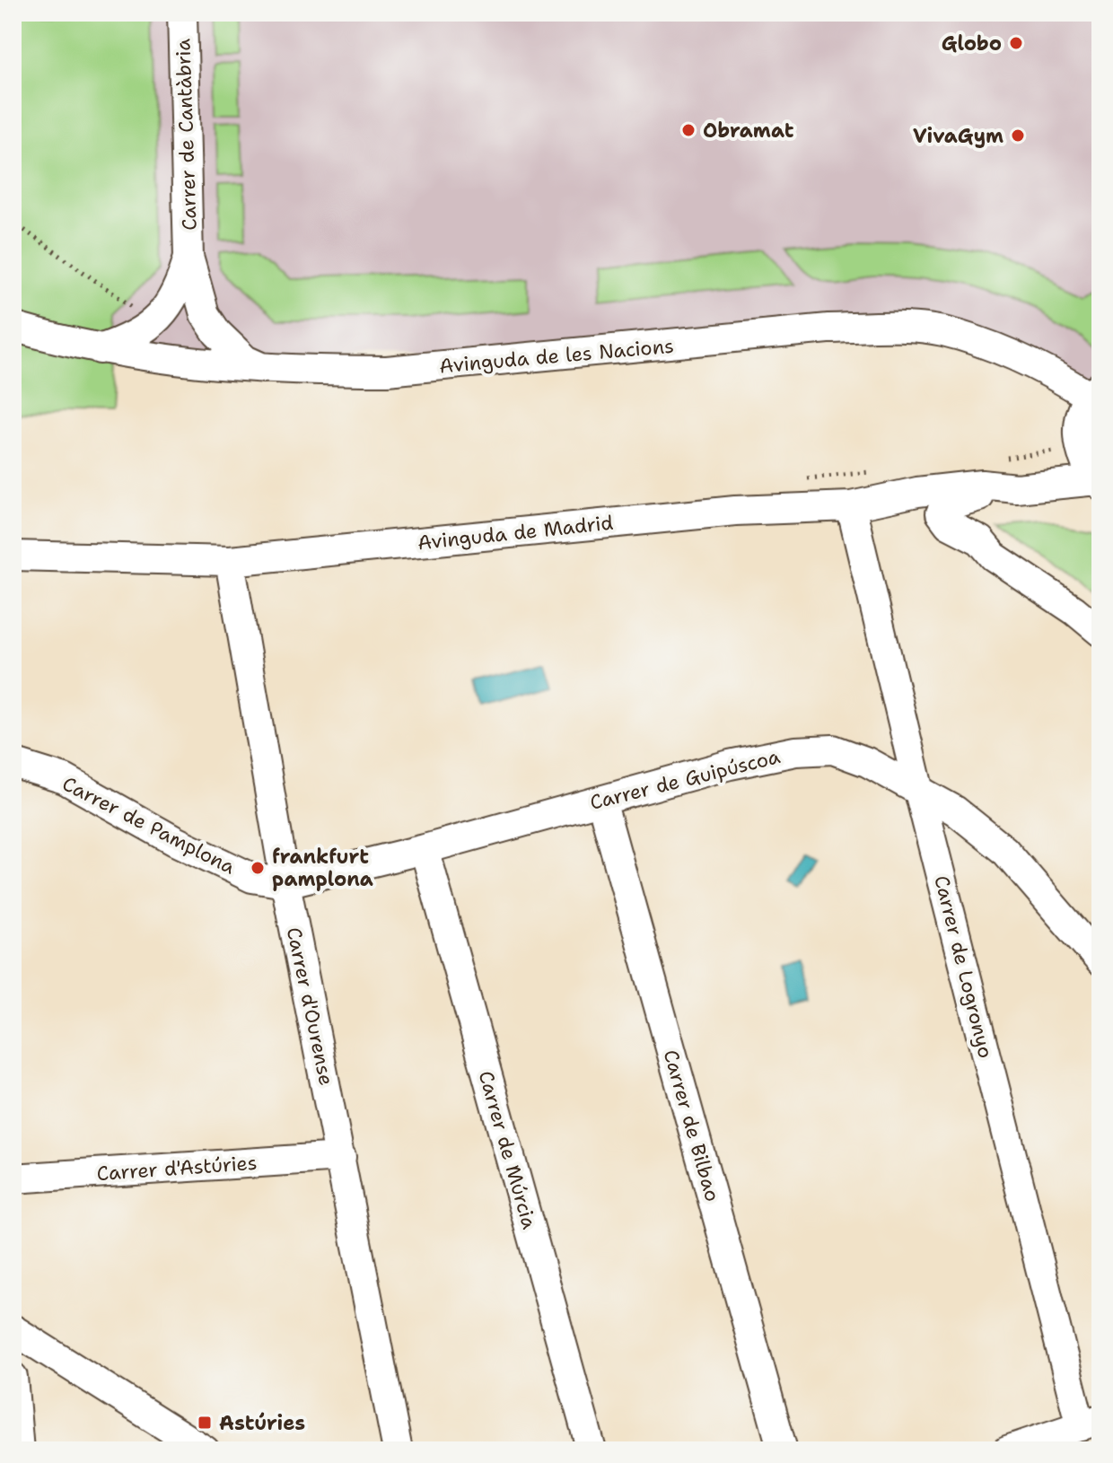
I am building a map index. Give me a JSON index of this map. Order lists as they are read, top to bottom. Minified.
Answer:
{"streets":{"street":["Carrer de Cantàbria","Avinguda de les Nacions","Avinguda de Madrid","Carrer de Guipúscoa","Carrer de Pamplona","Carrer de Logronyo","Carrer d'Ourense","Carrer de Bilbao","Carrer de Múrcia","Carrer d'Astúries"]},"crossings":[["Carrer de Cantàbria","Avinguda de les Nacions"],["Avinguda de Madrid","Carrer de Logronyo"],["Avinguda de Madrid","Carrer d'Ourense"],["Carrer de Guipúscoa","Carrer de Pamplona"],["Carrer de Guipúscoa","Carrer de Logronyo"],["Carrer de Guipúscoa","Carrer d'Ourense"],["Carrer de Guipúscoa","Carrer de Bilbao"],["Carrer de Guipúscoa","Carrer de Múrcia"],["Carrer de Pamplona","Carrer d'Ourense"],["Carrer d'Ourense","Carrer d'Astúries"]],"places":{"other":["Globo","Obramat","VivaGym","frankfurt pamplona"],"transit":["Astúries"]}}
